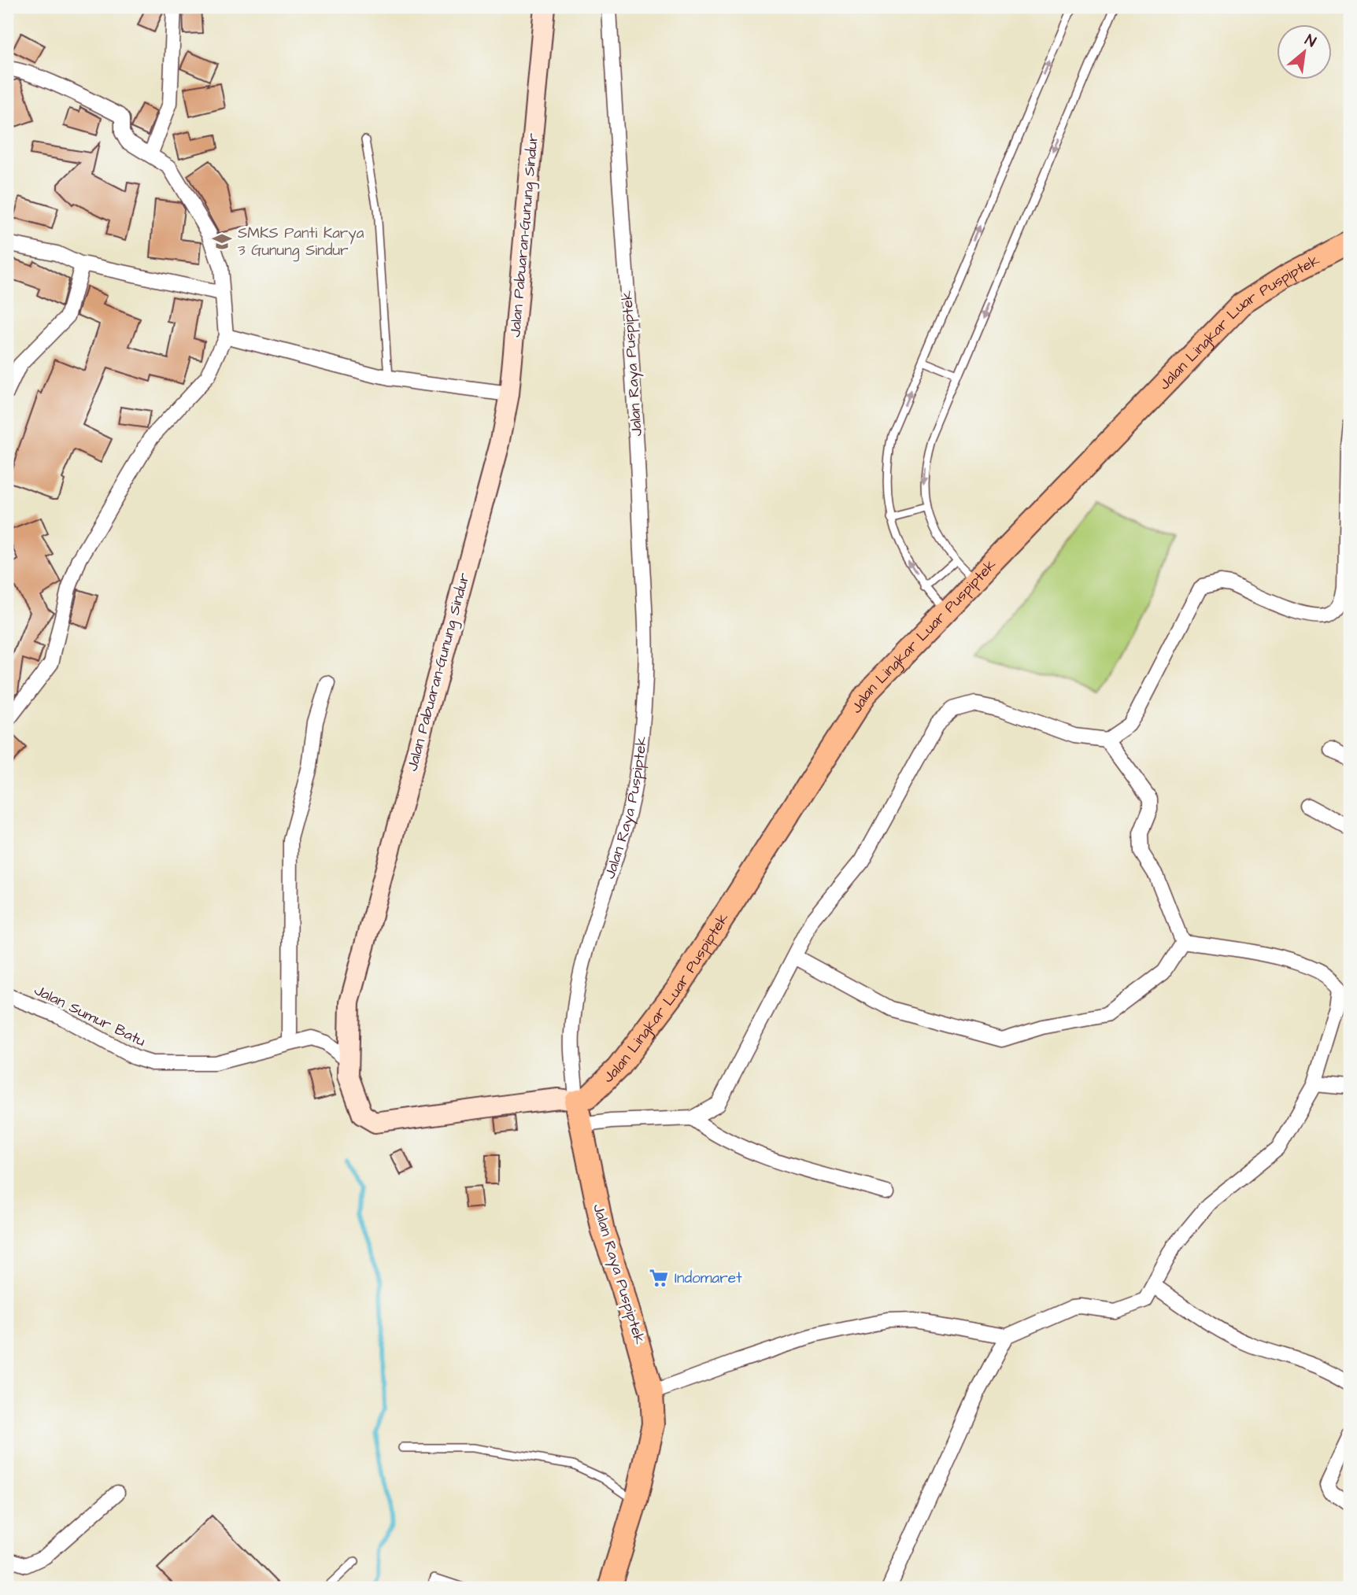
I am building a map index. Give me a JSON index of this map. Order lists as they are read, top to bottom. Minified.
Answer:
{"streets":{"main road":["Jalan Lingkar Luar Puspiptek","Jalan Raya Puspiptek"],"street":["Jalan Pabuaran–Gunung Sindur","Jalan Sumur Batu"]},"crossings":[["Jalan Pabuaran–Gunung Sindur","Jalan Lingkar Luar Puspiptek"],["Jalan Pabuaran–Gunung Sindur","Jalan Raya Puspiptek"],["Jalan Pabuaran–Gunung Sindur","Jalan Sumur Batu"],["Jalan Lingkar Luar Puspiptek","Jalan Raya Puspiptek"]],"places":{"school or university":["SMKS Panti Karya 3 Gunung Sindur"],"supermarket":["Indomaret"]},"north":"top right"}
